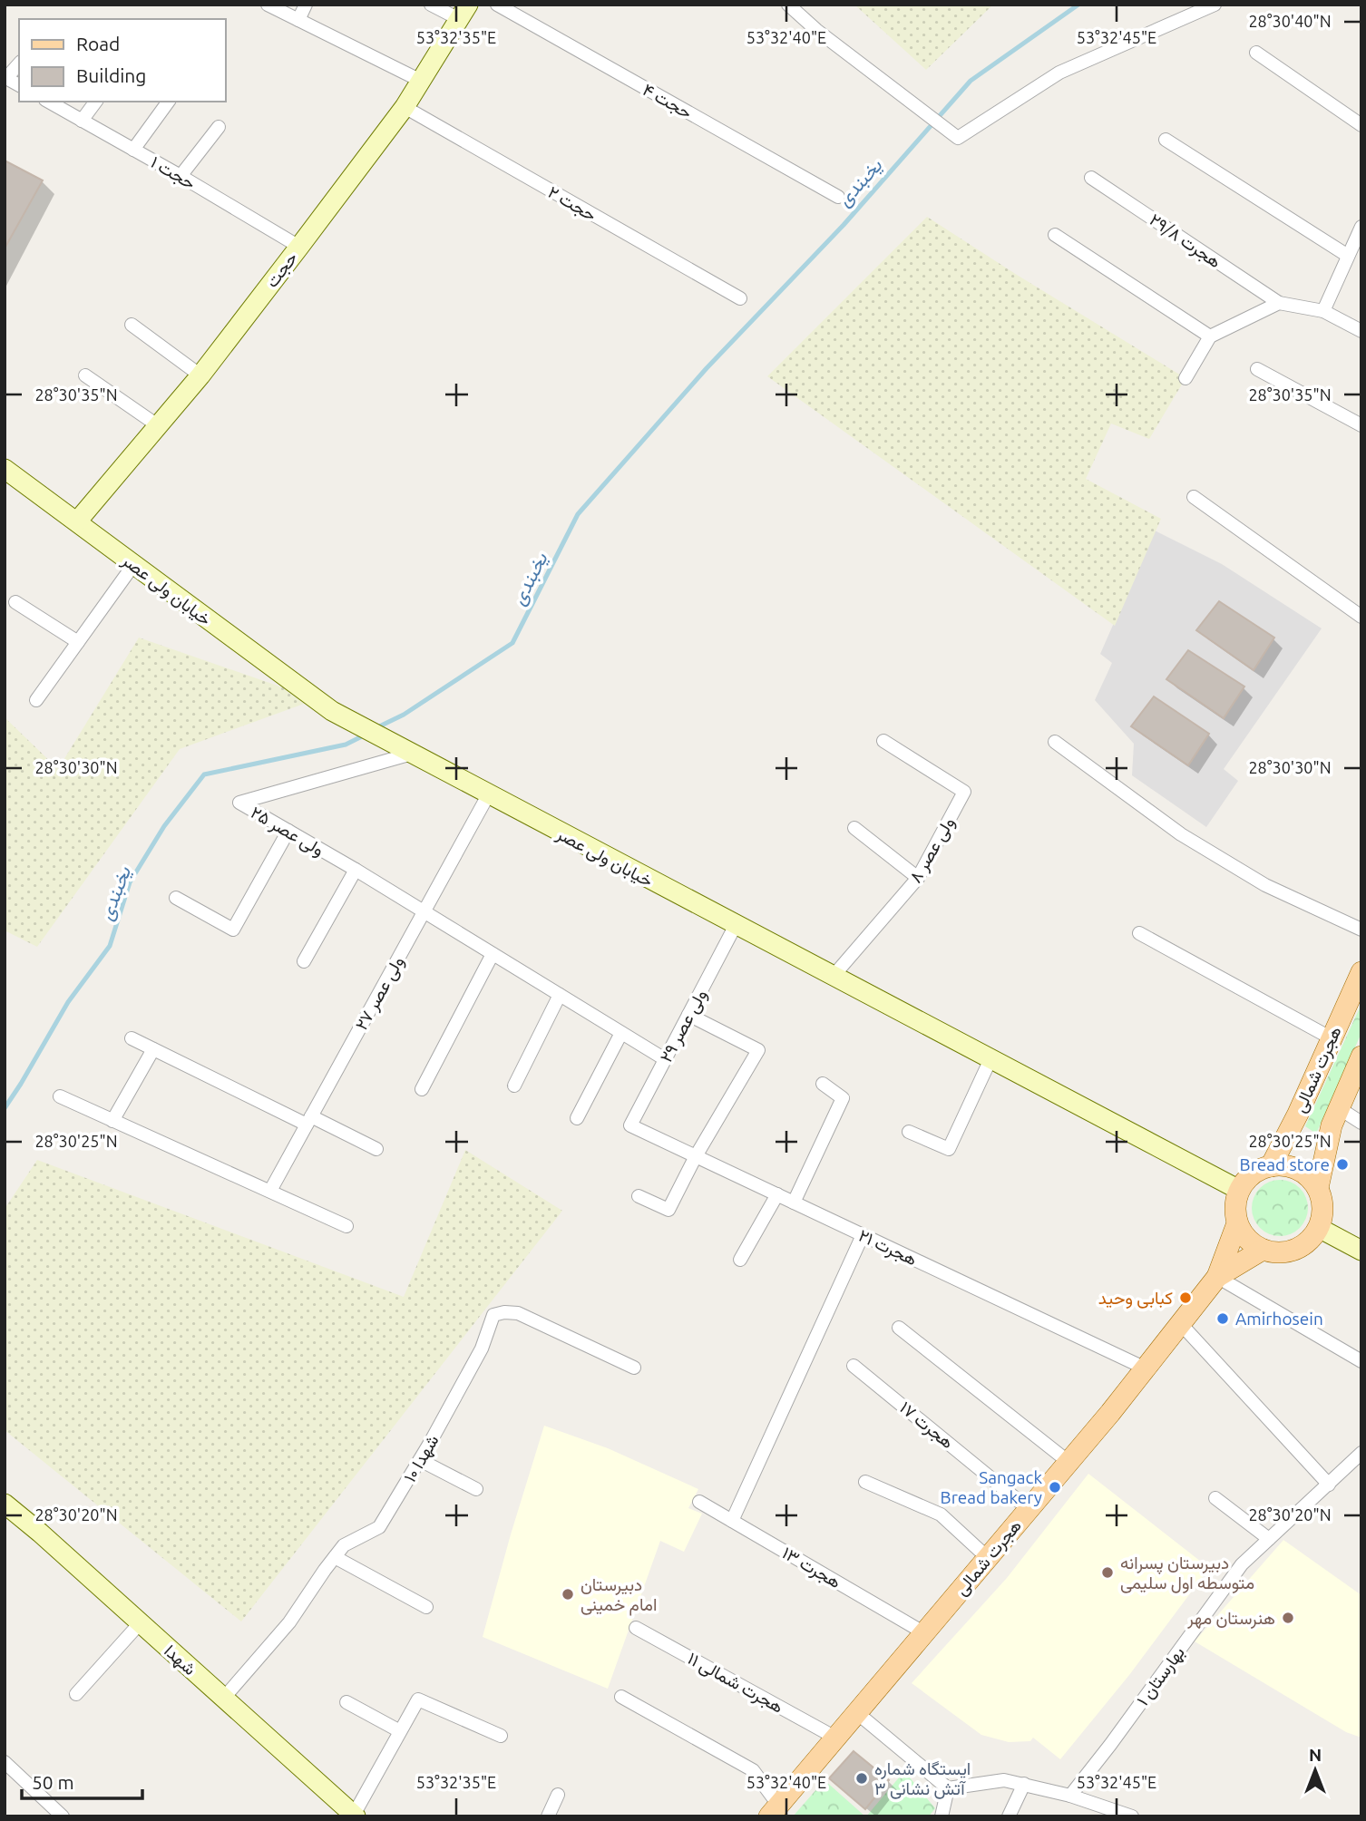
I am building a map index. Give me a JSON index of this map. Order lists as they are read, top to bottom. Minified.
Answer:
{"streets":{"main road":["حجت","خیابان ولی عصر","هجرت شمالی","شهدا"],"street":["حجت ۴","حجت ۱","حجت ۲","هجرت ۲۹/۸","ولی عصر ۲۵","ولی عصر ۸","ولی عصر ۲۷","ولی عصر ۲۹","هجرت ۲۱","هجرت ۱۷","شهدا ۱۰","هجرت ۱۳","بهارستان ۱","هجرت شمالی ۱۱"]},"crossings":[["حجت ۱","حجت"],["حجت ۲","حجت"],["حجت","خیابان ولی عصر"],["خیابان ولی عصر","ولی عصر ۲۵"],["خیابان ولی عصر","ولی عصر ۸"],["خیابان ولی عصر","ولی عصر ۲۷"],["خیابان ولی عصر","ولی عصر ۲۹"],["خیابان ولی عصر","هجرت شمالی"],["ولی عصر ۲۵","ولی عصر ۲۷"],["ولی عصر ۲۵","ولی عصر ۲۹"],["ولی عصر ۲۹","هجرت ۲۱"],["هجرت شمالی","هجرت ۲۱"],["هجرت شمالی","هجرت ۱۷"],["هجرت شمالی","هجرت ۱۳"],["هجرت شمالی","هجرت شمالی ۱۱"],["شهدا ۱۰","شهدا"]],"water":["یخبندی"],"places":["Bread store","کبابی وحید","Amirhosein","Sangack Bread bakery","دبیرستان پسرانه متوسطه اول سلیمی","دبیرستان امام خمینی","هنرستان مهر","ایستگاه شماره ۳ آتش نشانی"],"legend":["Road","Building"],"scale_bar":"50 m","north":"top","coordinates":["28°30'40\"N","53°32'35\"E","53°32'40\"E","53°32'45\"E","28°30'35\"N","28°30'30\"N","28°30'25\"N","28°30'20\"N"]}
